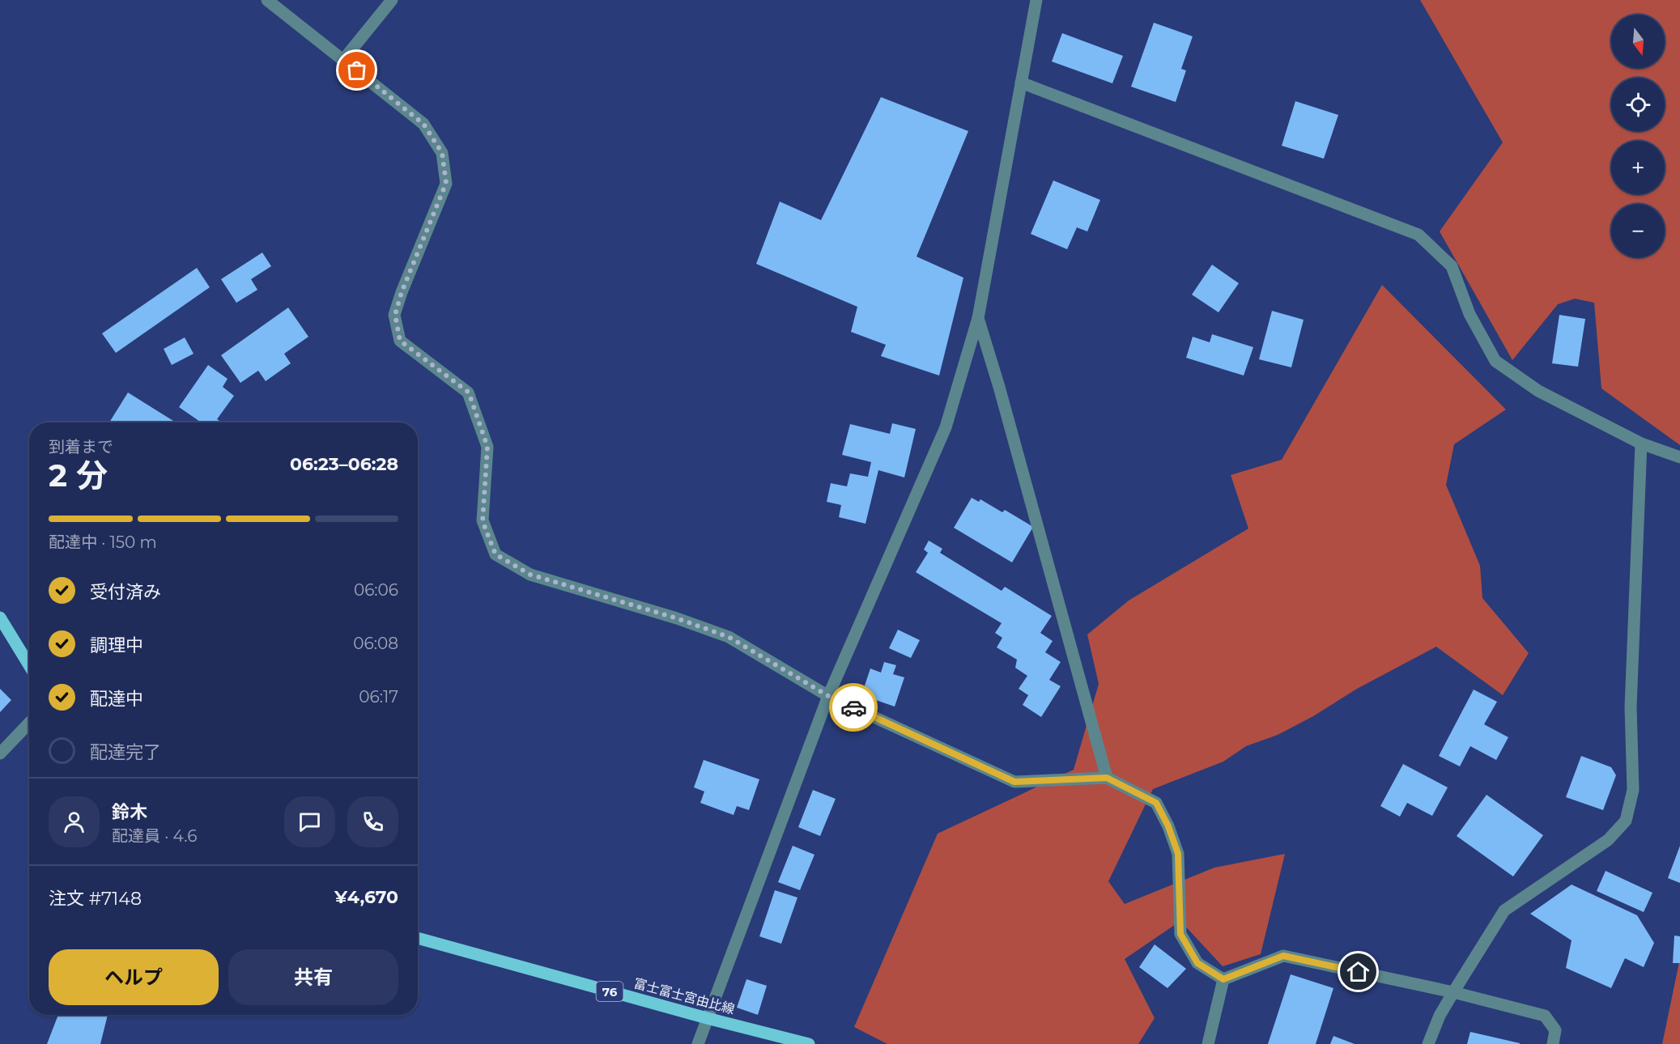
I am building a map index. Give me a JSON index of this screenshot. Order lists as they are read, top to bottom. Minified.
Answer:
{"streets":{"main road":["76","富士富士宮由比線"]},"north":"bottom","page":{"map_buttons":["+","−"],"heading":["2 分","到着まで","06:23–06:28"],"panel":["鈴木","配達員 · 4.6","注文 #7148","¥4,670"],"bar":"配達中 · 150 m","list":[["受付済み","06:06"],["調理中","06:08"],["配達中","06:17"],"配達完了"],"buttons":["ヘルプ","共有"]}}
